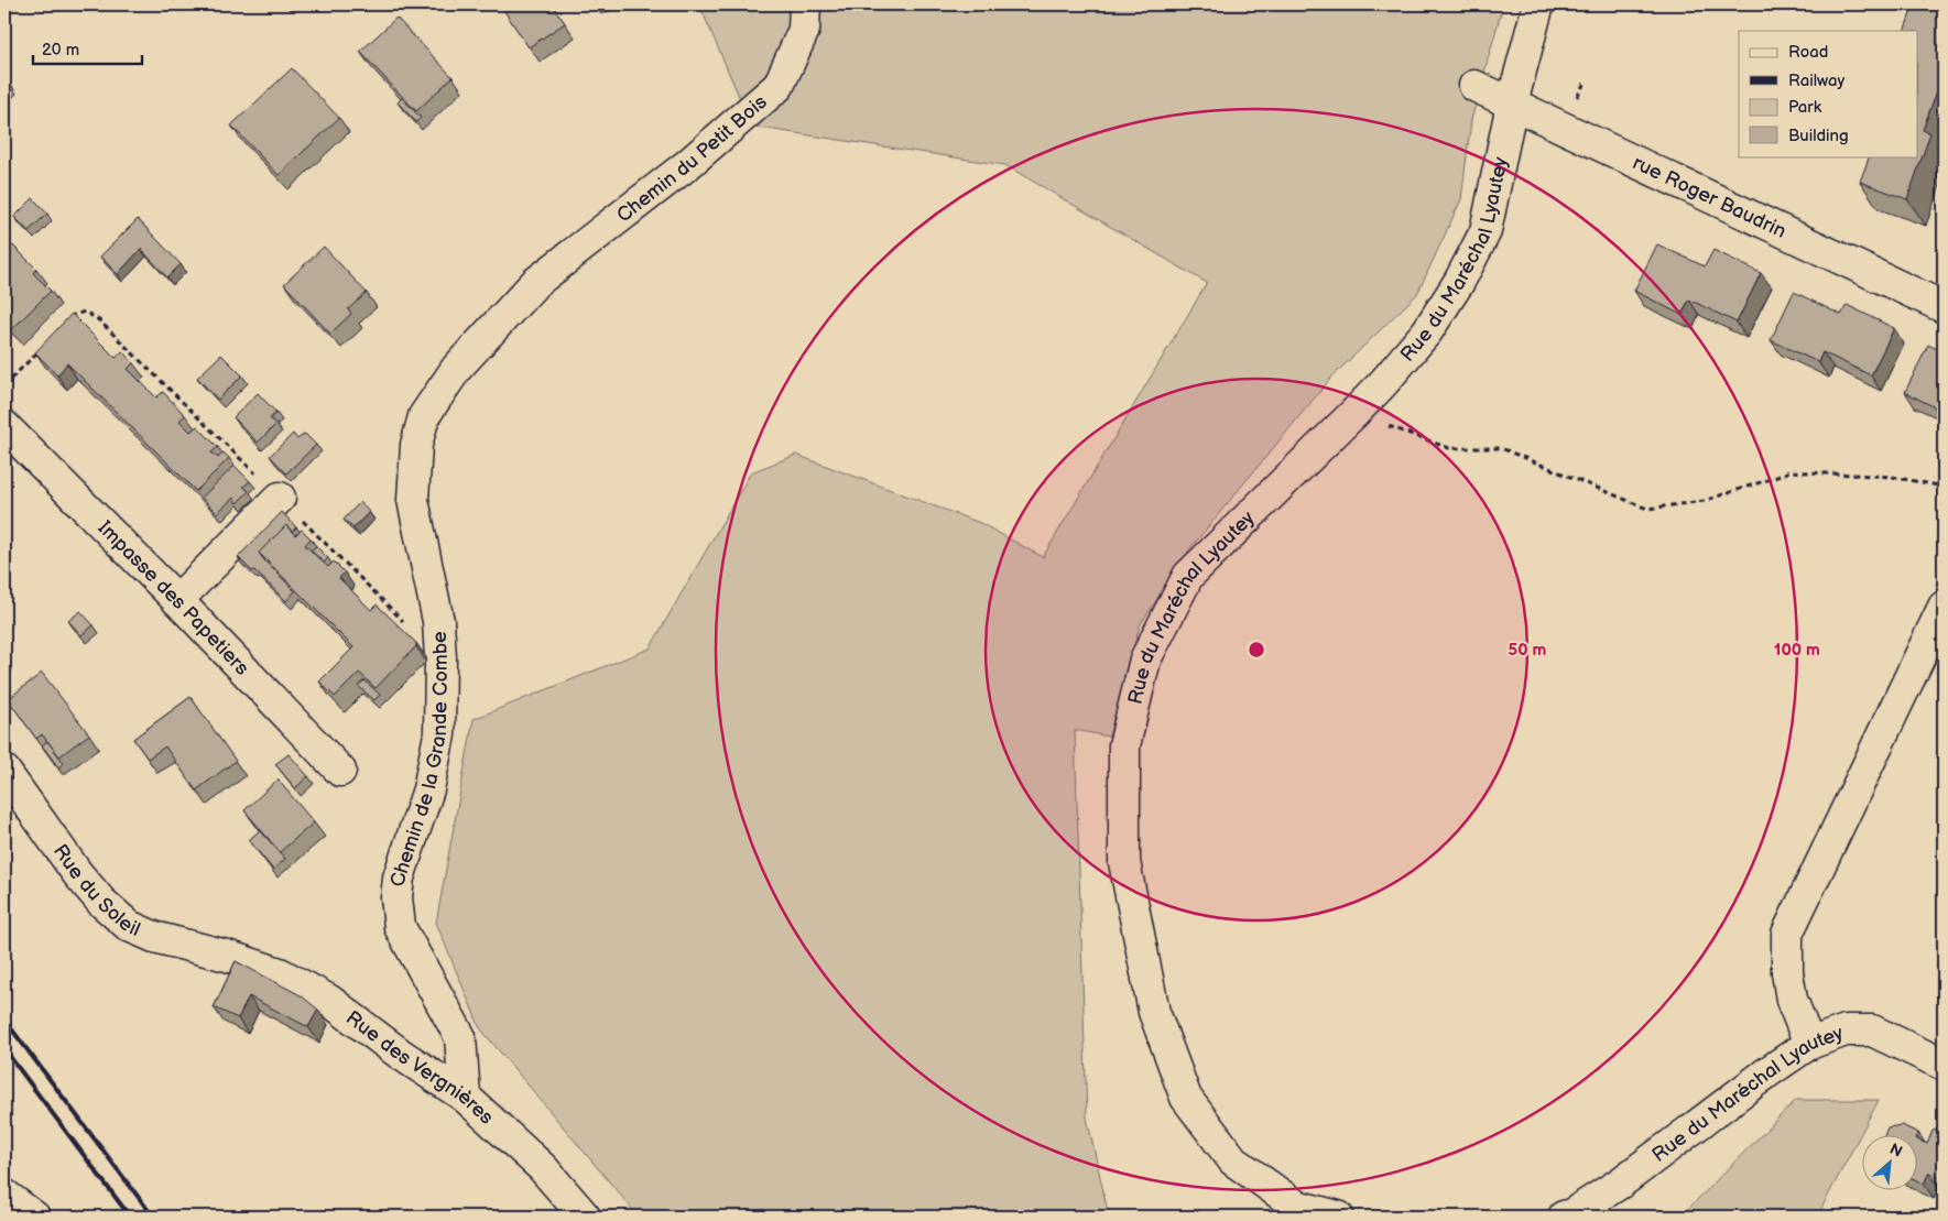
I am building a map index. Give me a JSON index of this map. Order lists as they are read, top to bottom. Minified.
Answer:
{"streets":{"street":["Chemin du Petit Bois","rue Roger Baudrin","Rue du Maréchal Lyautey","Impasse des Papetiers","Chemin de la Grande Combe","Rue du Soleil","Rue des Vergnières"]},"crossings":[["Chemin du Petit Bois","Chemin de la Grande Combe"],["rue Roger Baudrin","Rue du Maréchal Lyautey"],["Chemin de la Grande Combe","Rue des Vergnières"],["Rue du Soleil","Rue des Vergnières"]],"legend":["Road","Railway","Park","Building"],"scale_bar":"20 m","north":"top right","rings":["50 m","100 m"]}
